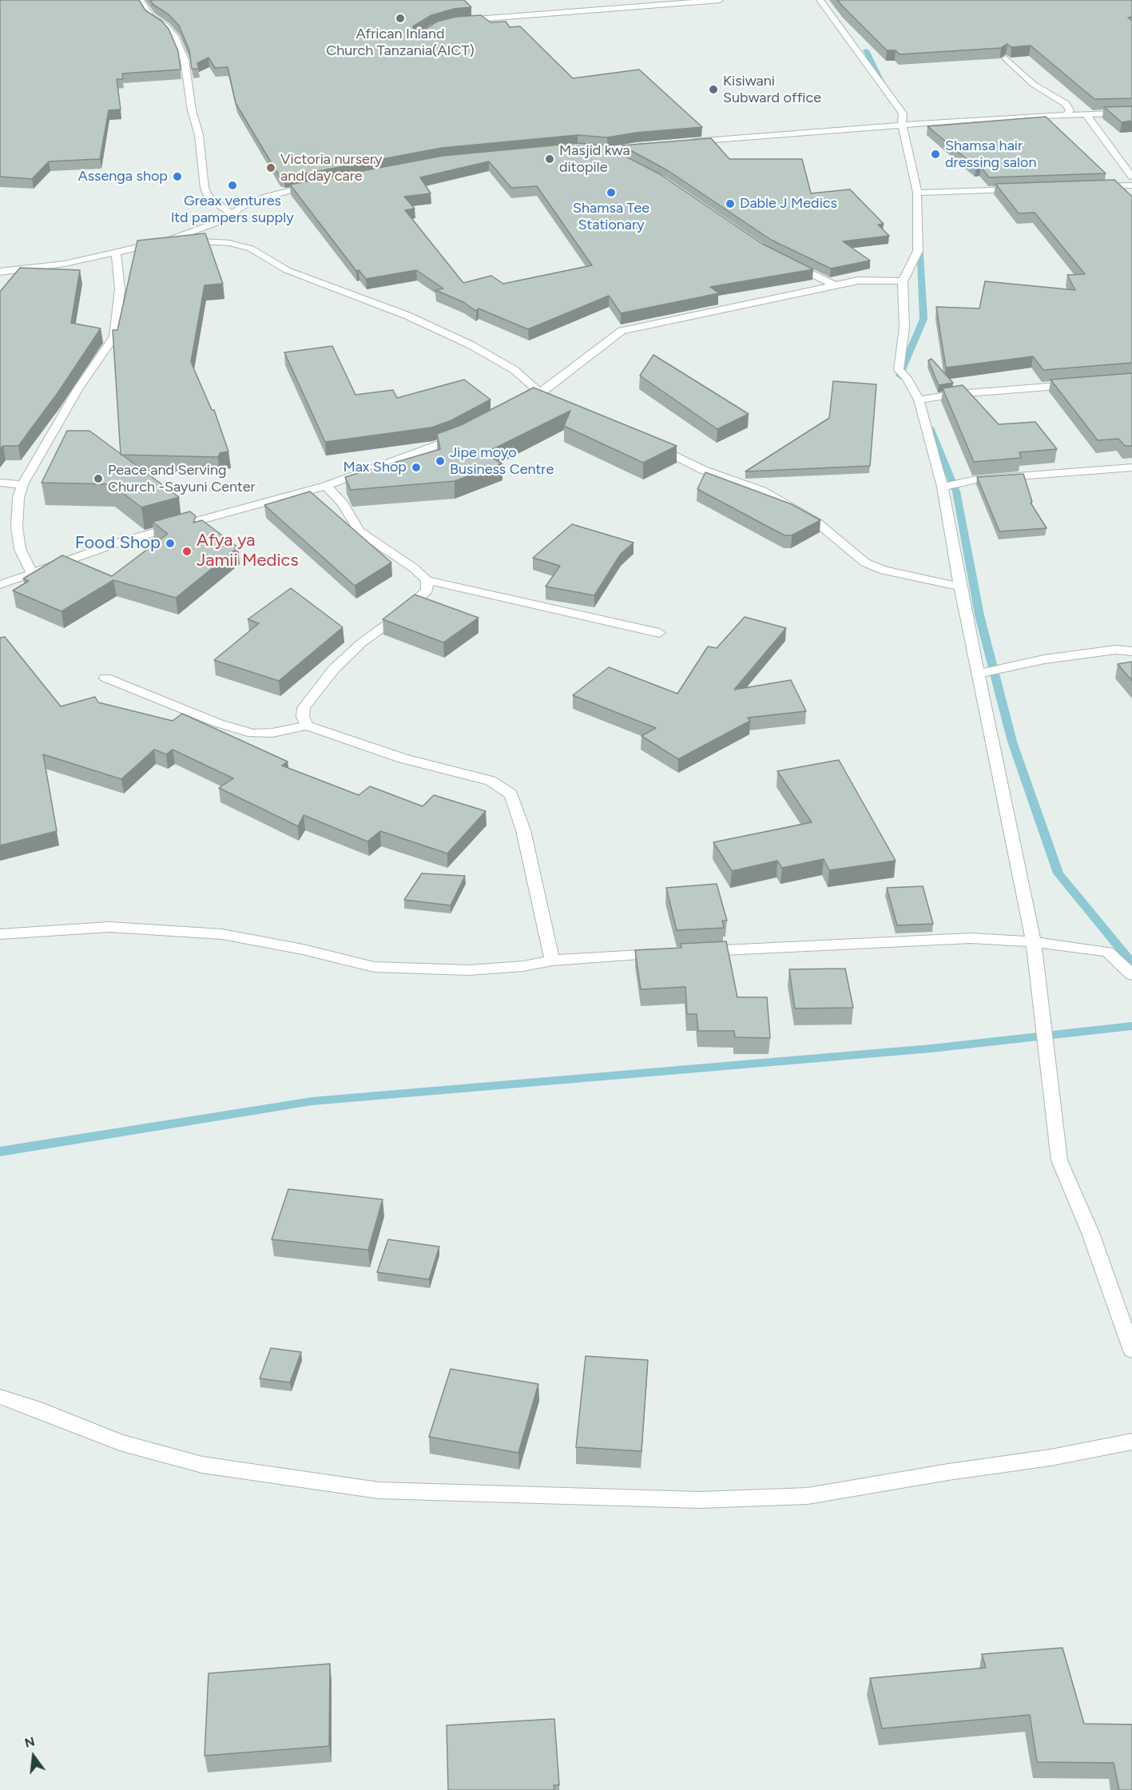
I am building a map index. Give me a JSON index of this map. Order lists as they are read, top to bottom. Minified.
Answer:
{"places":["African Inland Church Tanzania(AICT)","Kisiwani Subward office","Shamsa hair dressing salon","Masjid kwa ditopile","Victoria nursery and day care","Assenga shop","Greax ventures ltd pampers supply","Shamsa Tee Stationary","Dable J Medics","Jipe moyo Business Centre","Max Shop","Peace and Serving Church -Sayuni Center","Food Shop","Afya ya Jamii Medics"],"north":"top"}
